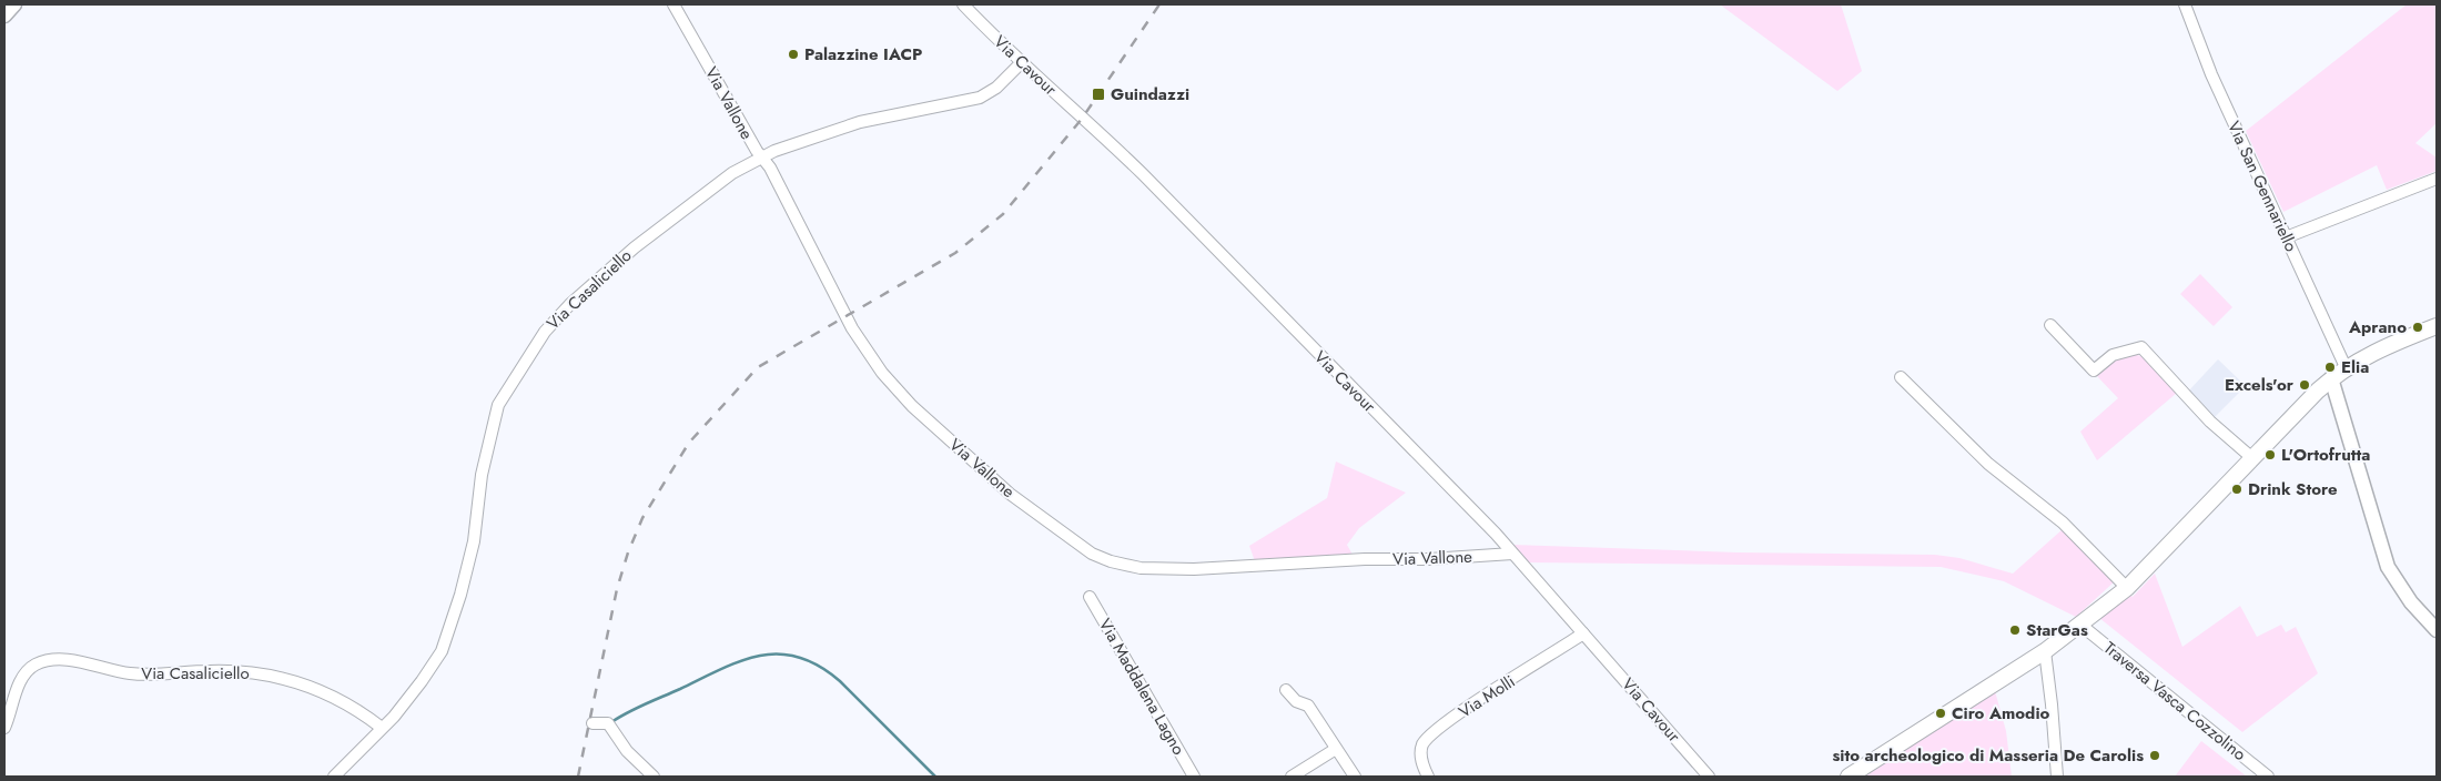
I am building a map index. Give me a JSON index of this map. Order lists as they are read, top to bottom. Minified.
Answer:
{"streets":{"street":["Via Cavour","Via Vallone","Via San Gennariello","Via Casaliciello","Via Maddalena Lagno","Via Molli","Traversa Vasca Cozzolino"]},"crossings":[["Via Cavour","Via Vallone"],["Via Cavour","Via Casaliciello"],["Via Cavour","Via Molli"],["Via Vallone","Via Casaliciello"]],"places":{"other":["Palazzine IACP","Aprano","Elia","Excels'or","L'Ortofrutta","Drink Store","StarGas","Ciro Amodio","sito archeologico di Masseria De Carolis"],"transit":["Guindazzi"]}}
